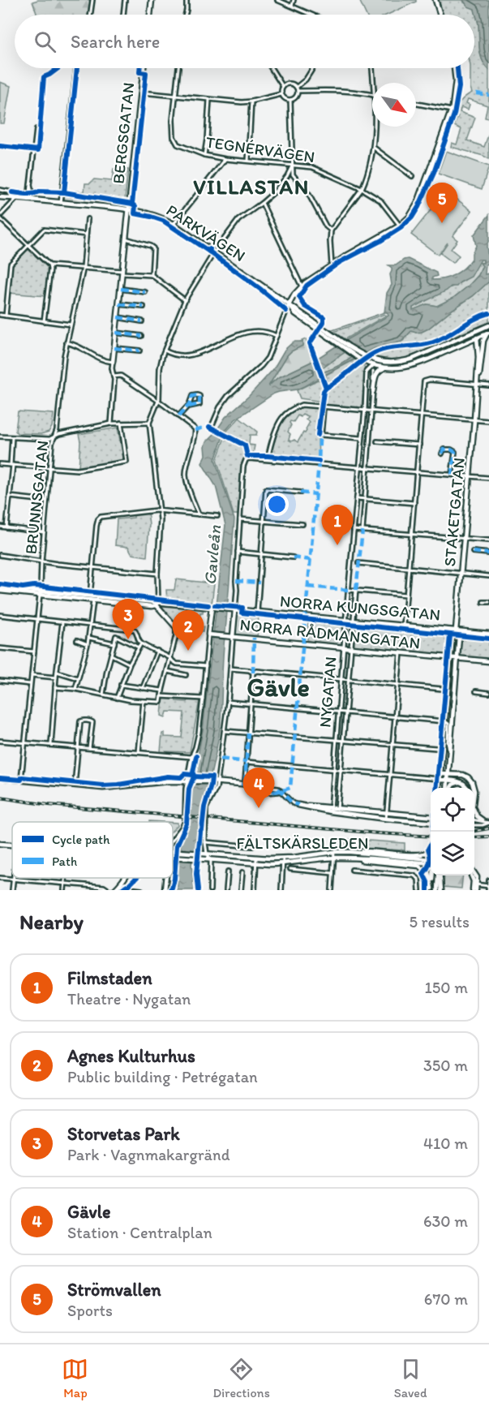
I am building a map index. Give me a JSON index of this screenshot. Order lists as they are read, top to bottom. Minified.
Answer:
{"streets":{"main road":["BERGSGATAN","PARKVÄGEN","STAKETGATAN","NORRA KUNGSGATAN","NORRA RÅDMANSGATAN","FÄLTSKÄRSLEDEN"],"street":["TEGNÉRVÄGEN","BRUNNSGATAN","NYGATAN"]},"crossings":[["BERGSGATAN","PARKVÄGEN"],["STAKETGATAN","NORRA KUNGSGATAN"],["STAKETGATAN","NORRA RÅDMANSGATAN"],["NORRA KUNGSGATAN","NYGATAN"],["NORRA RÅDMANSGATAN","NYGATAN"]],"districts":["VILLASTAN","Gävle"],"water":["Gavleån"],"legend":["Cycle path","Path"],"north":"bottom right","page":{"search":"Search here","pins":["5","1","3","2","4"],"heading":["Nearby","5 results"],"list":[{"mark":"1","name":"Filmstaden","note":"Theatre · Nygatan","value":"150 m"},{"mark":"2","name":"Agnes Kulturhus","note":"Public building · Petrégatan","value":"350 m"},{"mark":"3","name":"Storvetas Park","note":"Park · Vagnmakargränd","value":"410 m"},{"mark":"4","name":"Gävle","note":"Station · Centralplan","value":"630 m"},{"mark":"5","name":"Strömvallen","note":"Sports","value":"670 m"}],"nav":["Map","Directions","Saved"]}}
